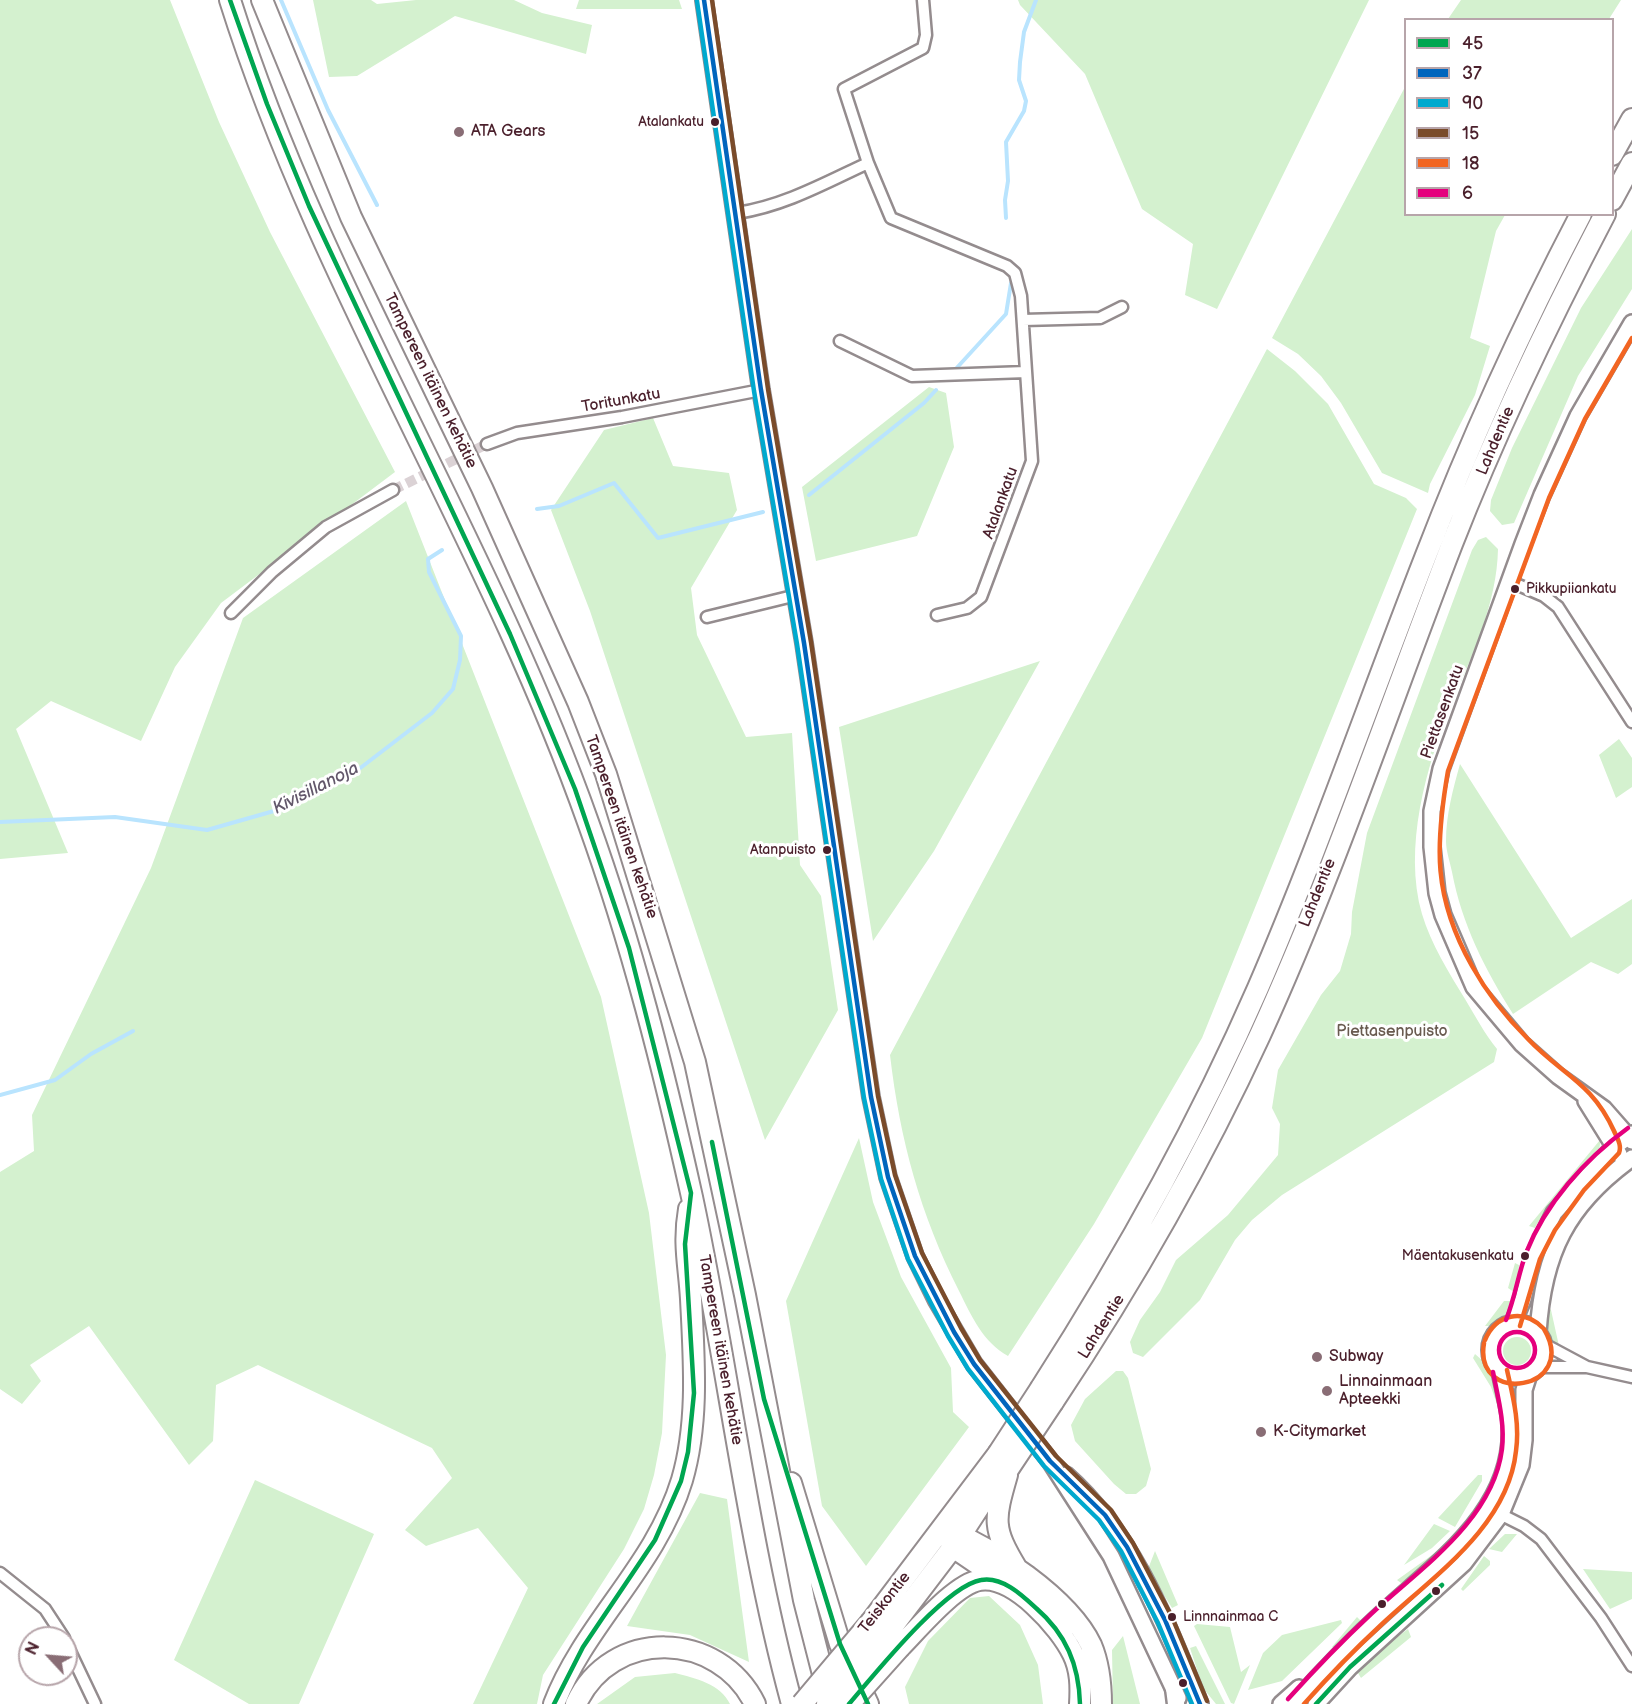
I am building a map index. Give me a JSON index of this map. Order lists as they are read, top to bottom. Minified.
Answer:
{"streets":{"highway":["Tampereen itäinen kehätie","Lahdentie","Teiskontie"],"main road":["Piettasenkatu"],"street":["Toritunkatu","Atalankatu"]},"crossings":[["Tampereen itäinen kehätie","Teiskontie"],["Lahdentie","Teiskontie"]],"water":["Kivisillanoja"],"parks":["Piettasenpuisto"],"places":["Atalankatu","ATA Gears","Pikkupiiankatu","Atanpuisto","Mäentakusenkatu","Subway","Linnainmaan Apteekki","K-Citymarket","Linnnainmaa C"],"lines":["transit line 45","transit line 37","transit line 15","transit line 90","transit line 18","transit line 6"],"legend":["45","37","90","15","18","6"],"north":"top left"}
